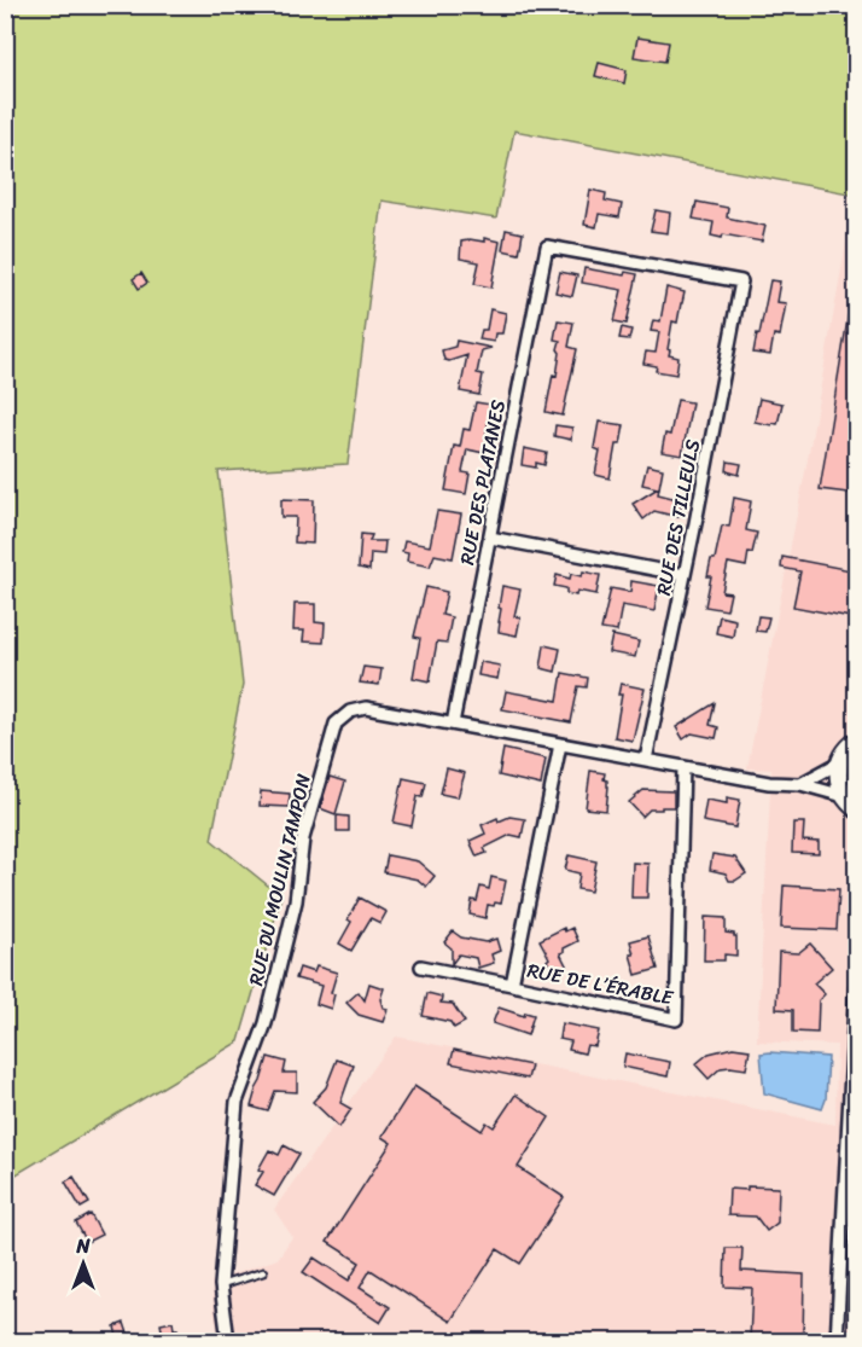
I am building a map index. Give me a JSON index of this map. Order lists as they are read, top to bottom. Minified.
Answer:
{"streets":{"street":["RUE DES PLATANES","RUE DES TILLEULS","RUE DU MOULIN TAMPON","RUE DE L’ÉRABLE"]},"crossings":[["RUE DES PLATANES","RUE DES TILLEULS"],["RUE DES PLATANES","RUE DU MOULIN TAMPON"],["RUE DES TILLEULS","RUE DU MOULIN TAMPON"],["RUE DU MOULIN TAMPON","RUE DE L’ÉRABLE"]],"north":"top"}
